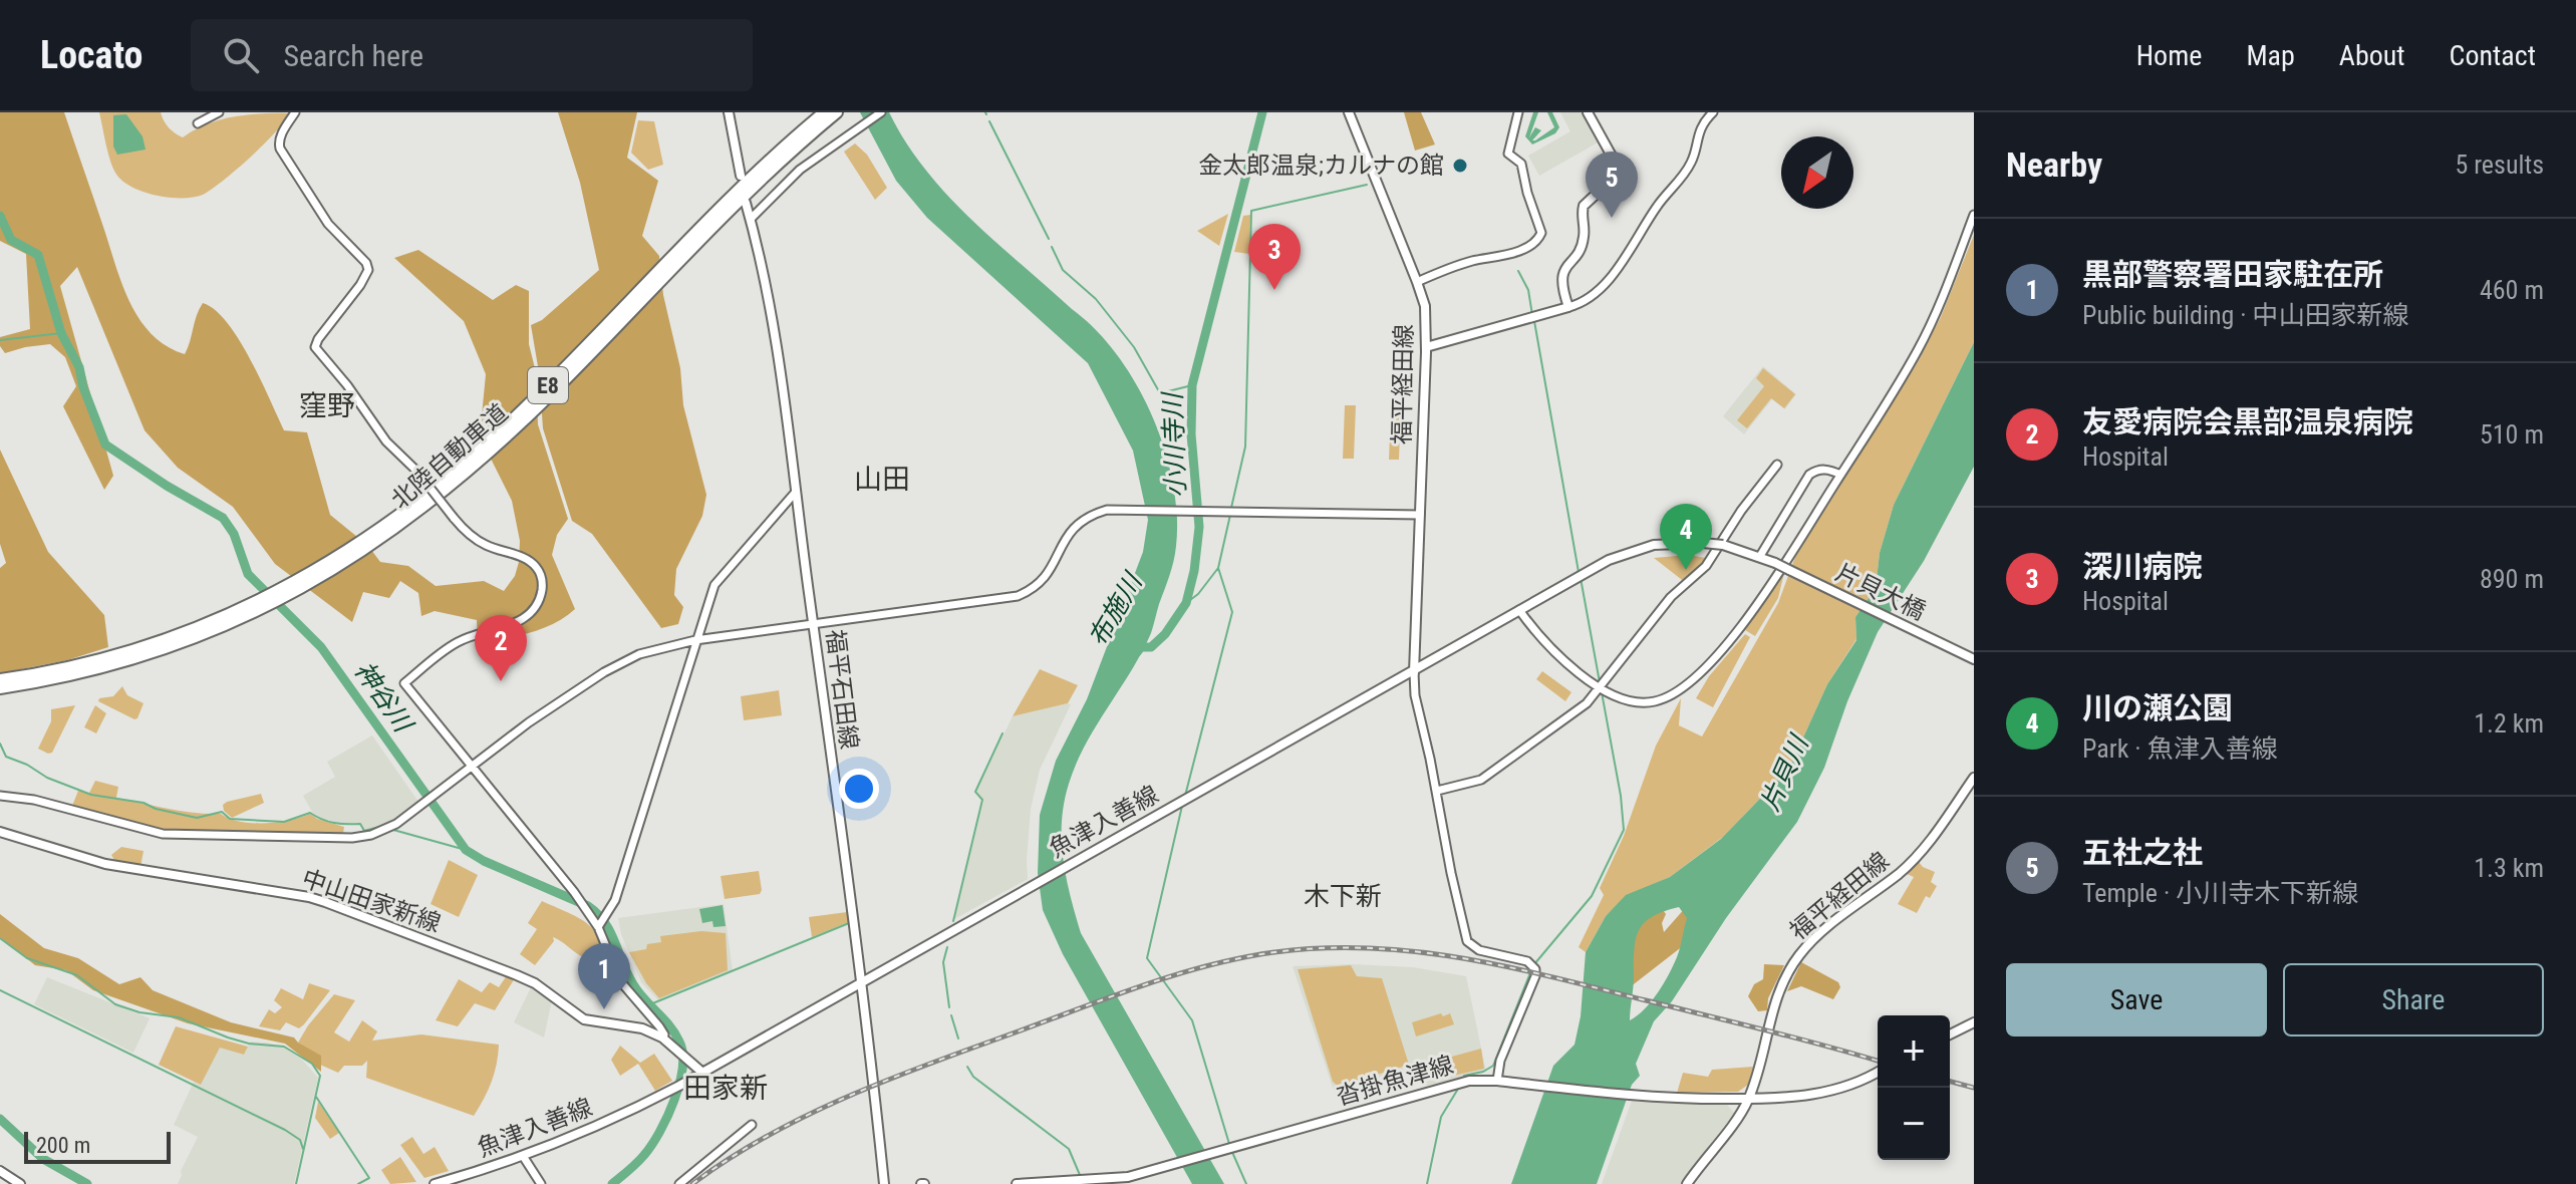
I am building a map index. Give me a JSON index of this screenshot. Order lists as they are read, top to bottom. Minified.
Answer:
{"streets":{"highway":["E8","北陸自動車道"],"main road":["福平経田線","片貝大橋","福平石田線","魚津入善線","中山田家新線","沓掛魚津線"]},"crossings":[["福平経田線","魚津入善線"],["福平経田線","沓掛魚津線"],["片貝大橋","魚津入善線"],["福平石田線","魚津入善線"],["魚津入善線","中山田家新線"]],"districts":["窪野","山田","木下新","田家新"],"water":["小川寺川","布施川","神谷川","片貝川"],"places":["金太郎温泉;カルナの館"],"scale_bar":"200 m","north":"bottom left","page":{"header":"Locato","search":"Search here","nav":["Home","Map","About","Contact"],"heading":["Nearby","5 results"],"pins":["5","3","4","2","1"],"list":[{"mark":"1","name":"黒部警察署田家駐在所","note":"Public building · 中山田家新線","value":"460 m"},{"mark":"2","name":"友愛病院会黒部温泉病院","note":"Hospital","value":"510 m"},{"mark":"3","name":"深川病院","note":"Hospital","value":"890 m"},{"mark":"4","name":"川の瀬公園","note":"Park · 魚津入善線","value":"1.2 km"},{"mark":"5","name":"五社之社","note":"Temple · 小川寺木下新線","value":"1.3 km"}],"buttons":["Save","Share"],"map_buttons":["+","−"],"scale":"200 m"}}
